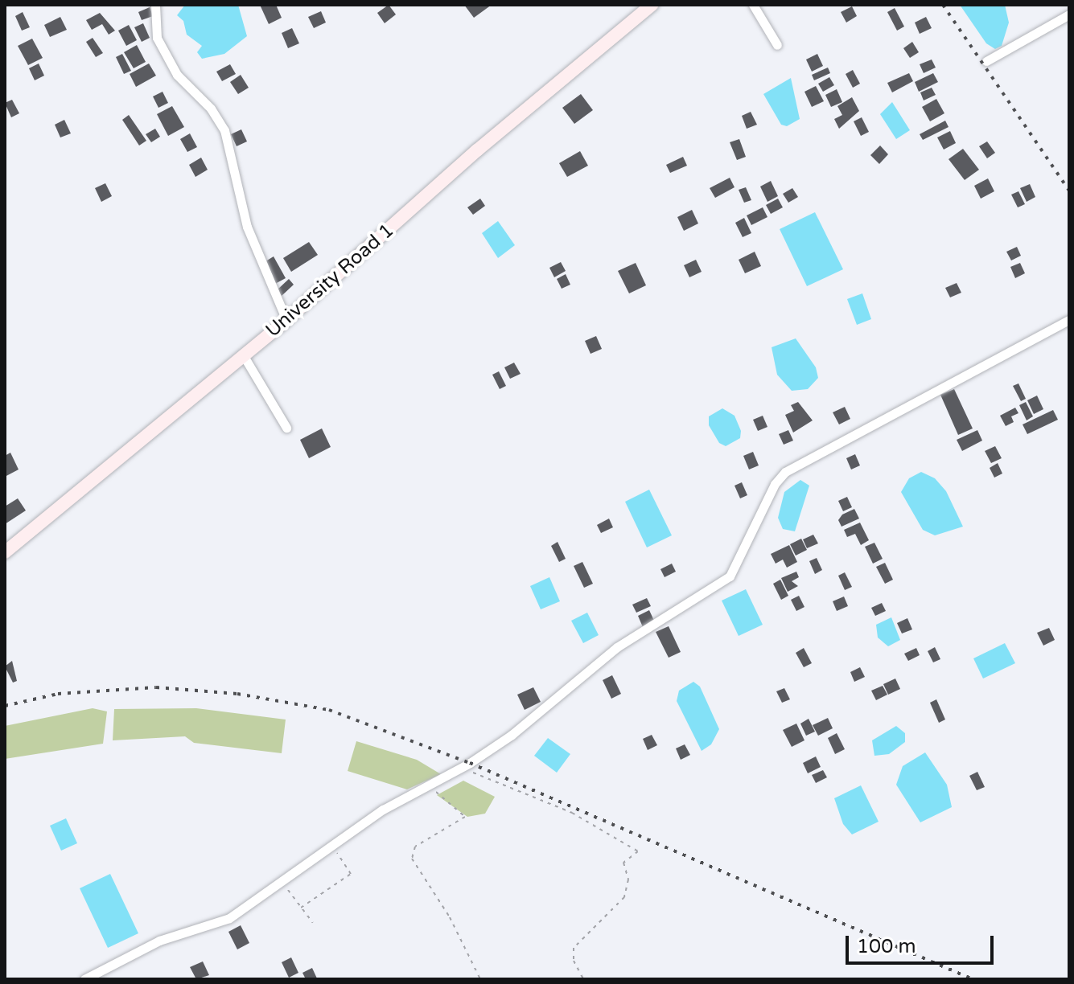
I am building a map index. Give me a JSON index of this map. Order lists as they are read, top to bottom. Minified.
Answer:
{"streets":{"main road":["University Road 1"]},"scale_bar":"100 m"}
